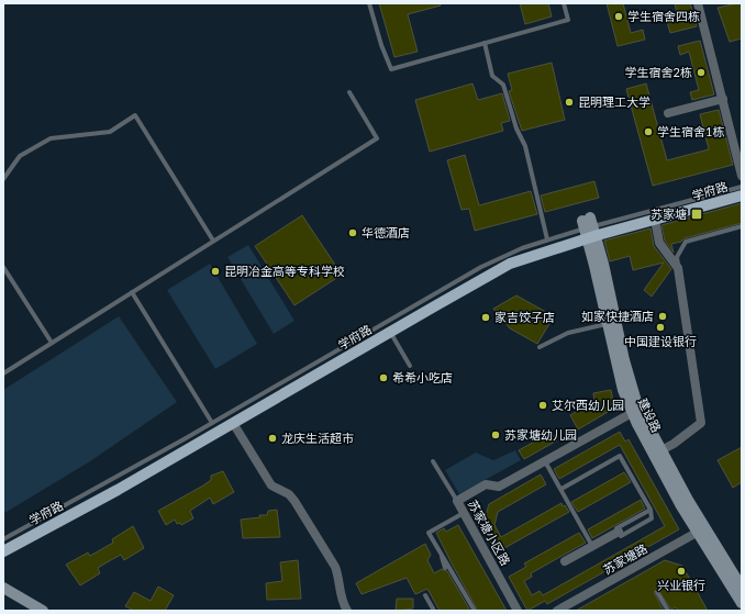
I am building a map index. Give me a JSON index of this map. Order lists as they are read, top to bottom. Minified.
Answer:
{"streets":{"main road":["学府路"],"street":["建设路","苏家塘小区路","苏家塘路"]},"crossings":[["学府路","建设路"],["建设路","苏家塘小区路"],["建设路","苏家塘路"]],"places":{"other":["学生宿舍四栋","学生宿舍2栋","昆明理工大学","学生宿舍1栋","华德酒店","昆明冶金高等专科学校","如家快捷酒店","家吉饺子店","中国建设银行","希希小吃店","艾尔西幼儿园","苏家塘幼儿园","龙庆生活超市","兴业银行"],"transit":["苏家塘"]}}
